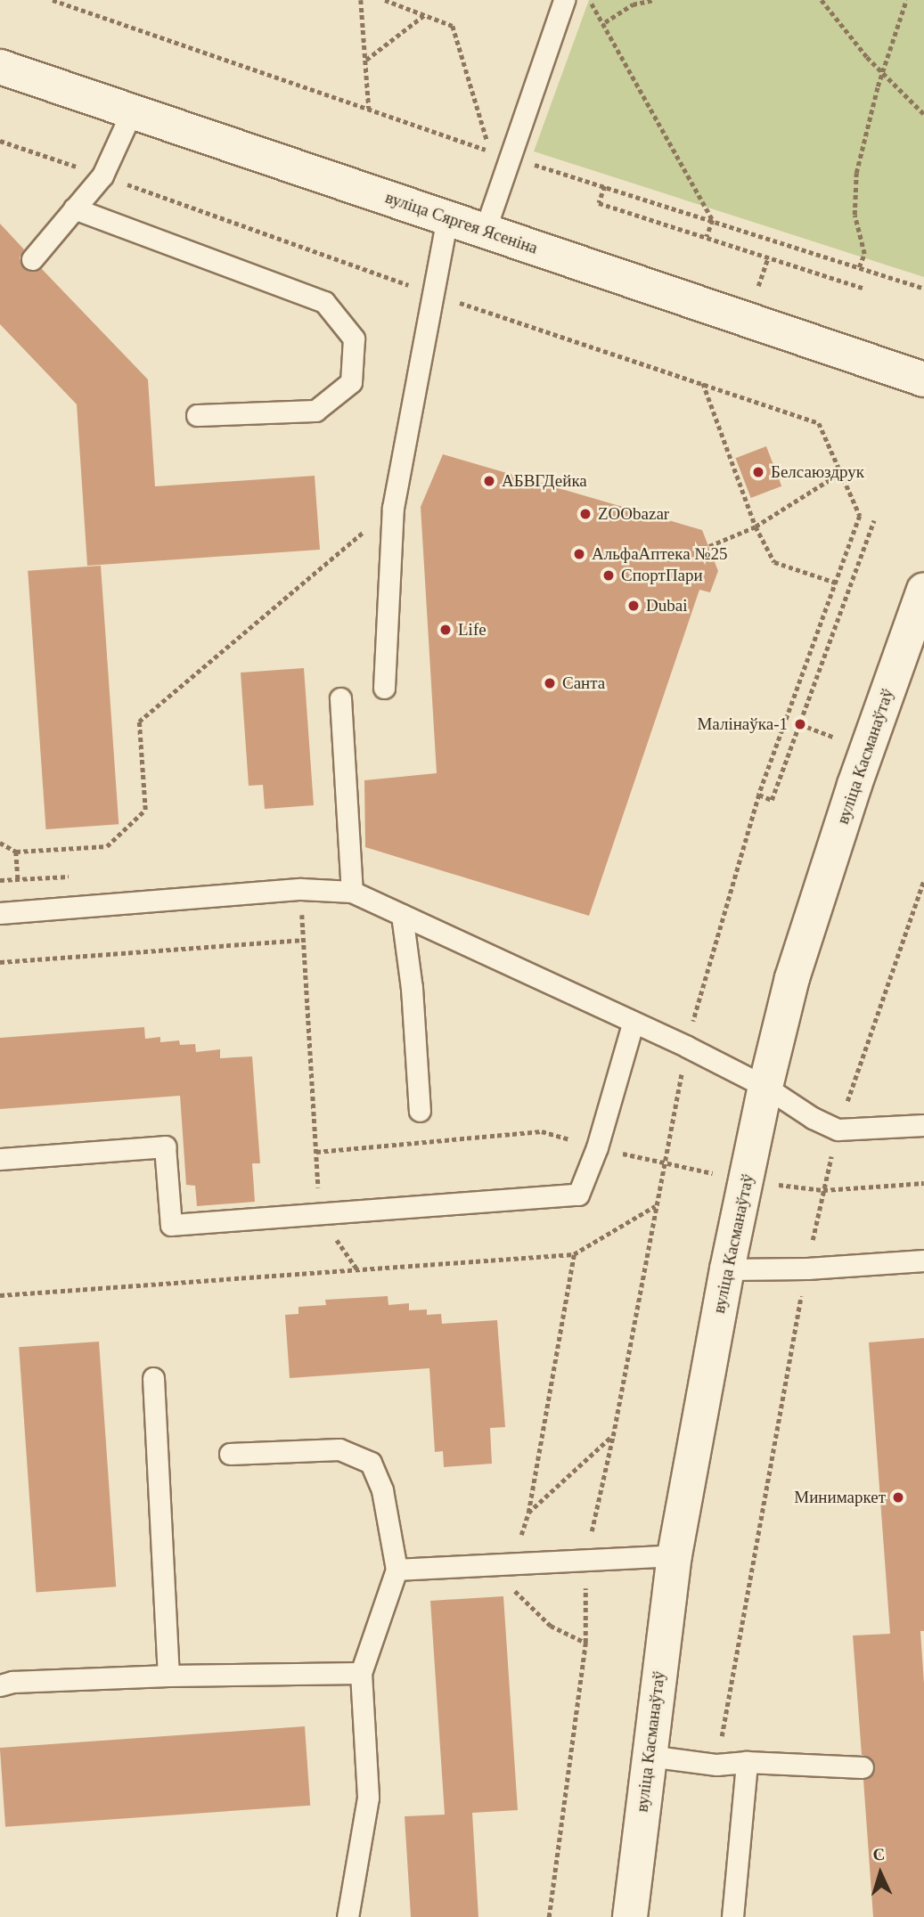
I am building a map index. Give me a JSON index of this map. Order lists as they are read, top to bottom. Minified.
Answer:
{"streets":{"street":["вуліца Сяргея Ясеніна","вуліца Касманаўтаў"]},"places":["Белсаюздрук","АБВГДейка","ZOObazar","АльфаАптека №25","СпортПари","Dubai","Life","Санта","Малінаўка-1","Минимаркет"],"north":"top"}
